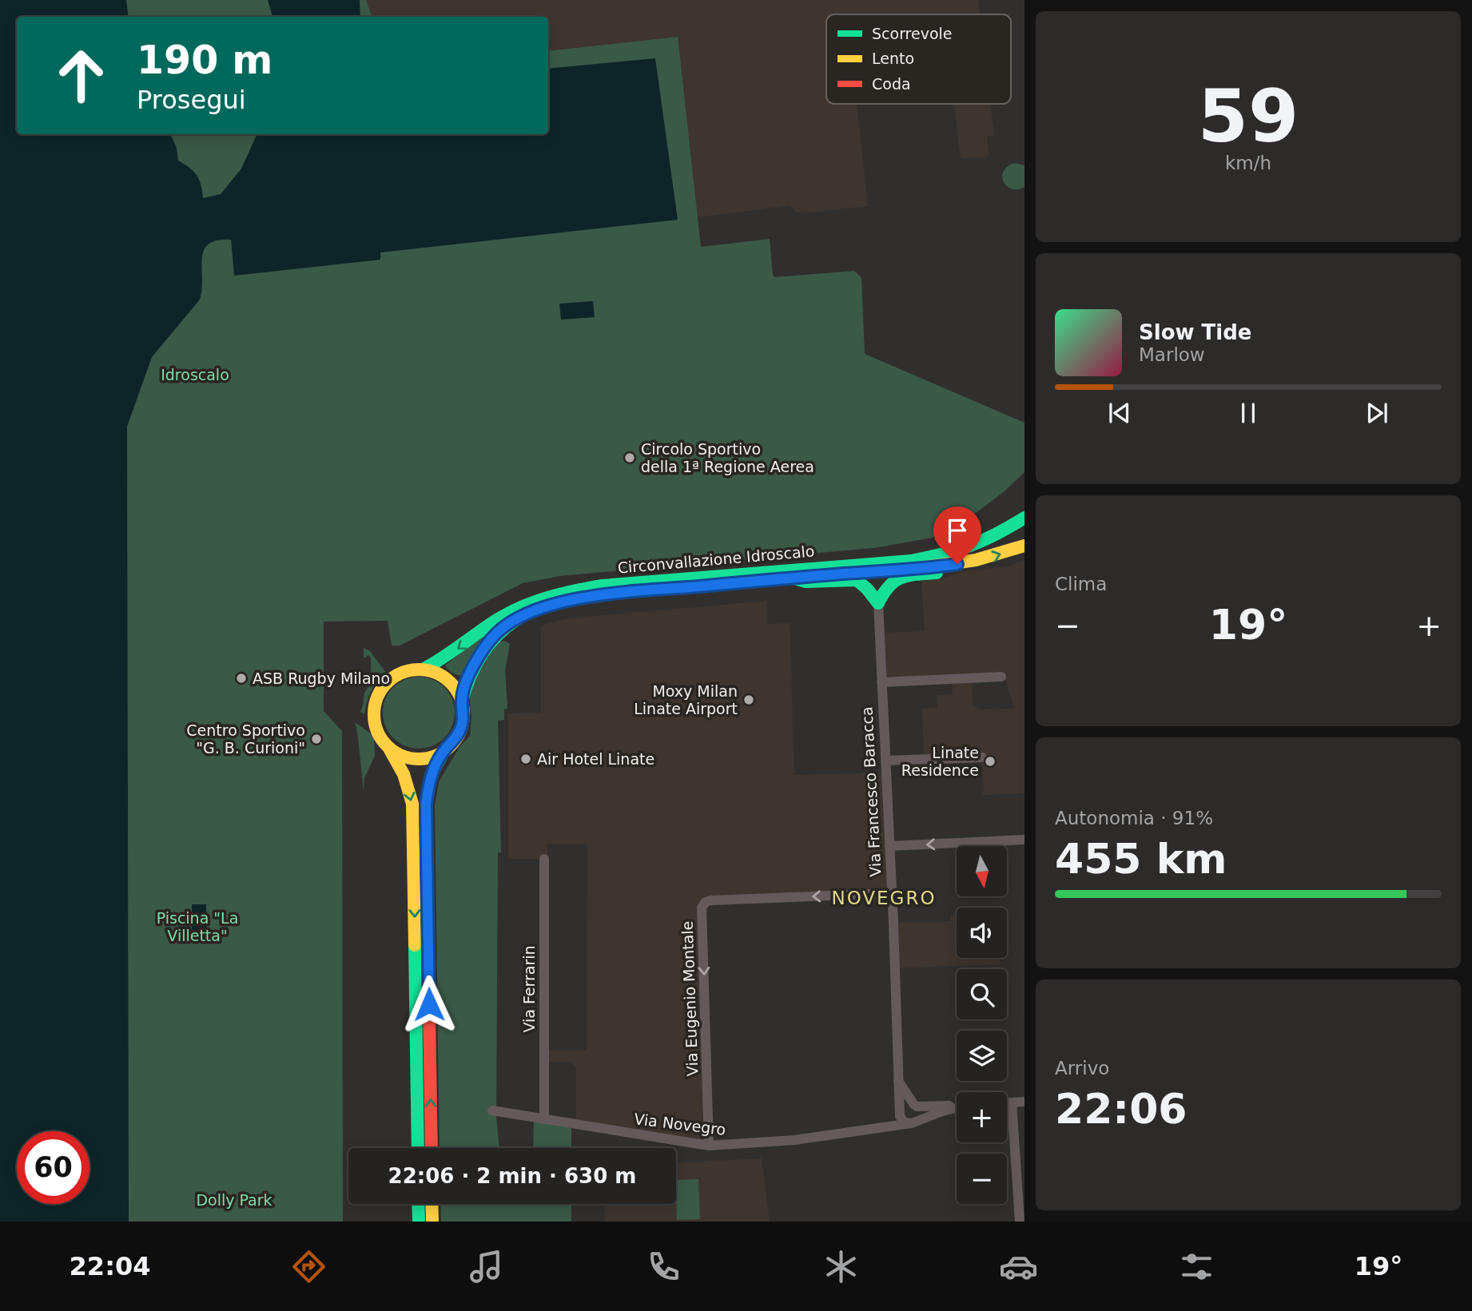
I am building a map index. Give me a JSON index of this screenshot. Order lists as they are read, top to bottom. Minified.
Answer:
{"streets":{"main road":["Circonvallazione Idroscalo"],"street":["Via Francesco Baracca","Via Ferrarin","Via Eugenio Montale","Via Novegro"]},"crossings":[["Via Francesco Baracca","Via Eugenio Montale"],["Via Francesco Baracca","Via Novegro"],["Via Ferrarin","Via Novegro"],["Via Eugenio Montale","Via Novegro"]],"districts":["NOVEGRO"],"parks":["Idroscalo","Piscina \"La Villetta\"","Dolly Park"],"places":["Circolo Sportivo della 1ª Regione Aerea","ASB Rugby Milano","Moxy Milan Linate Airport","Centro Sportivo \"G. B. Curioni\"","Air Hotel Linate","Linate Residence"],"legend":["Scorrevole","Lento","Coda"],"north":"bottom","page":{"tile":[["59","km/h"],"Clima",["Autonomia · 91%","455 km"],["Arrivo","22:06"]],"turn":["190 m","Prosegui"],"song":["Slow Tide","Marlow"],"heat":["−","19°","+"],"map_buttons":["+","−"],"limit":"60","trip":"22:06 · 2 min · 630 m","tabs":["22:04","19°"]}}
